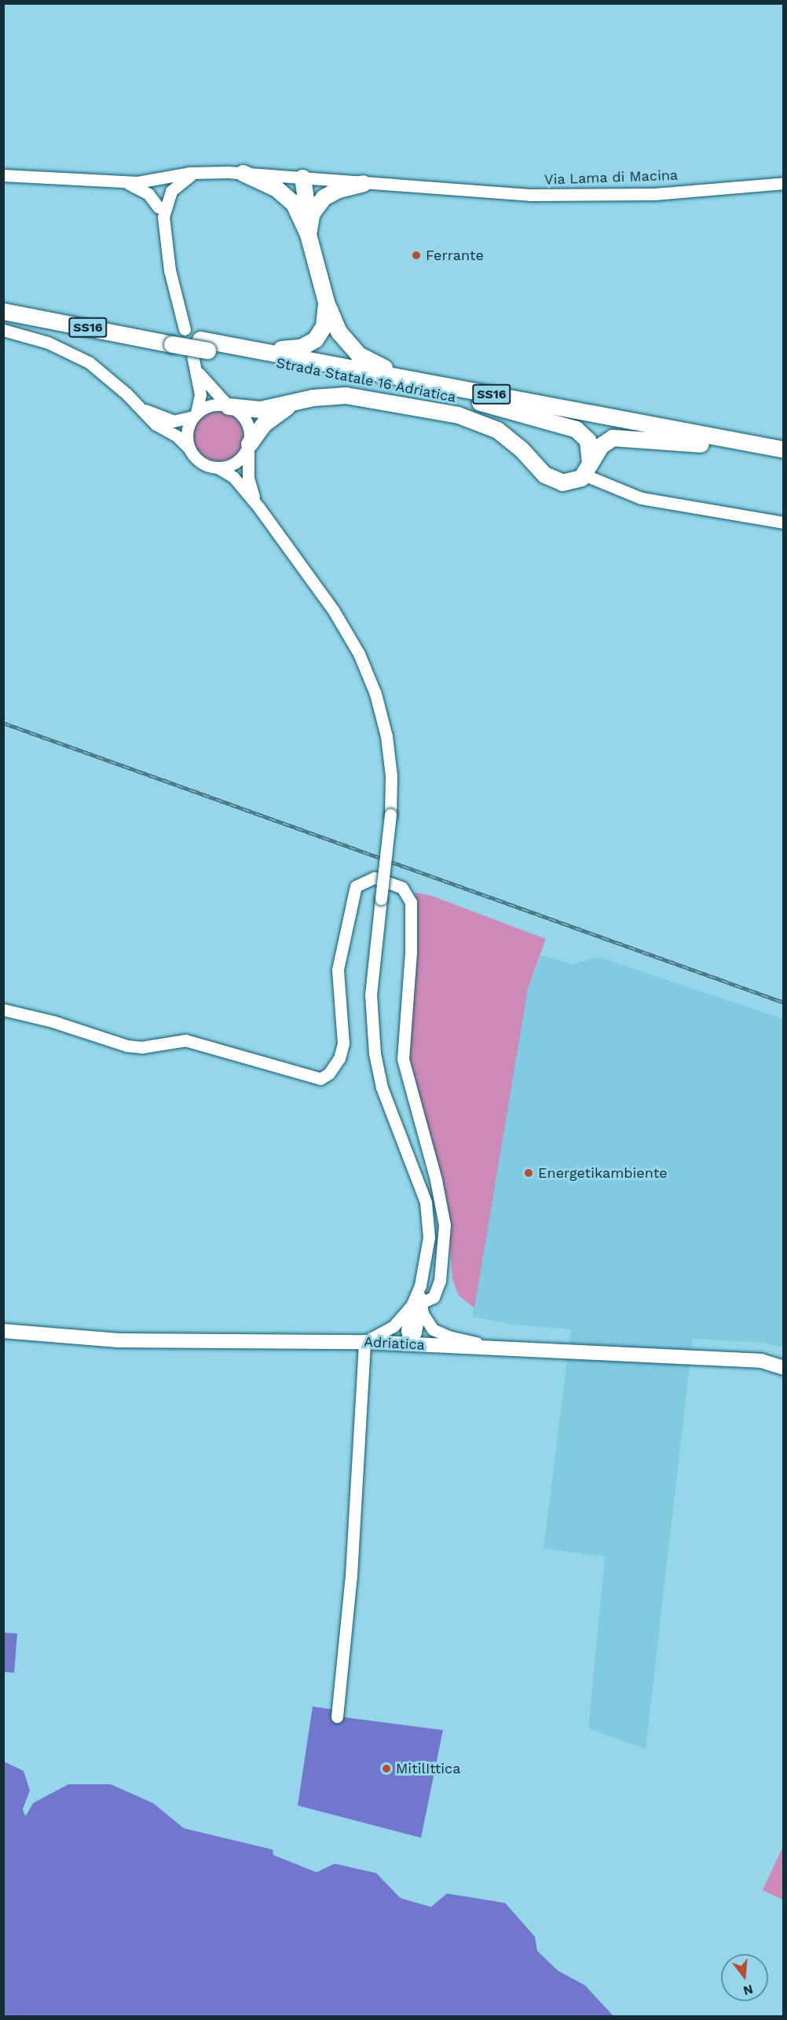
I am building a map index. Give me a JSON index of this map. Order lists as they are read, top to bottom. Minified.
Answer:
{"streets":{"highway":["SS16","Strada Statale 16 Adriatica"],"main road":["Adriatica"],"street":["Via Lama di Macina"]},"crossings":[["Via Lama di Macina","SS16"],["SS16","Strada Statale 16 Adriatica"]],"places":["Ferrante","Energetikambiente","MitilIttica"],"north":"bottom"}
